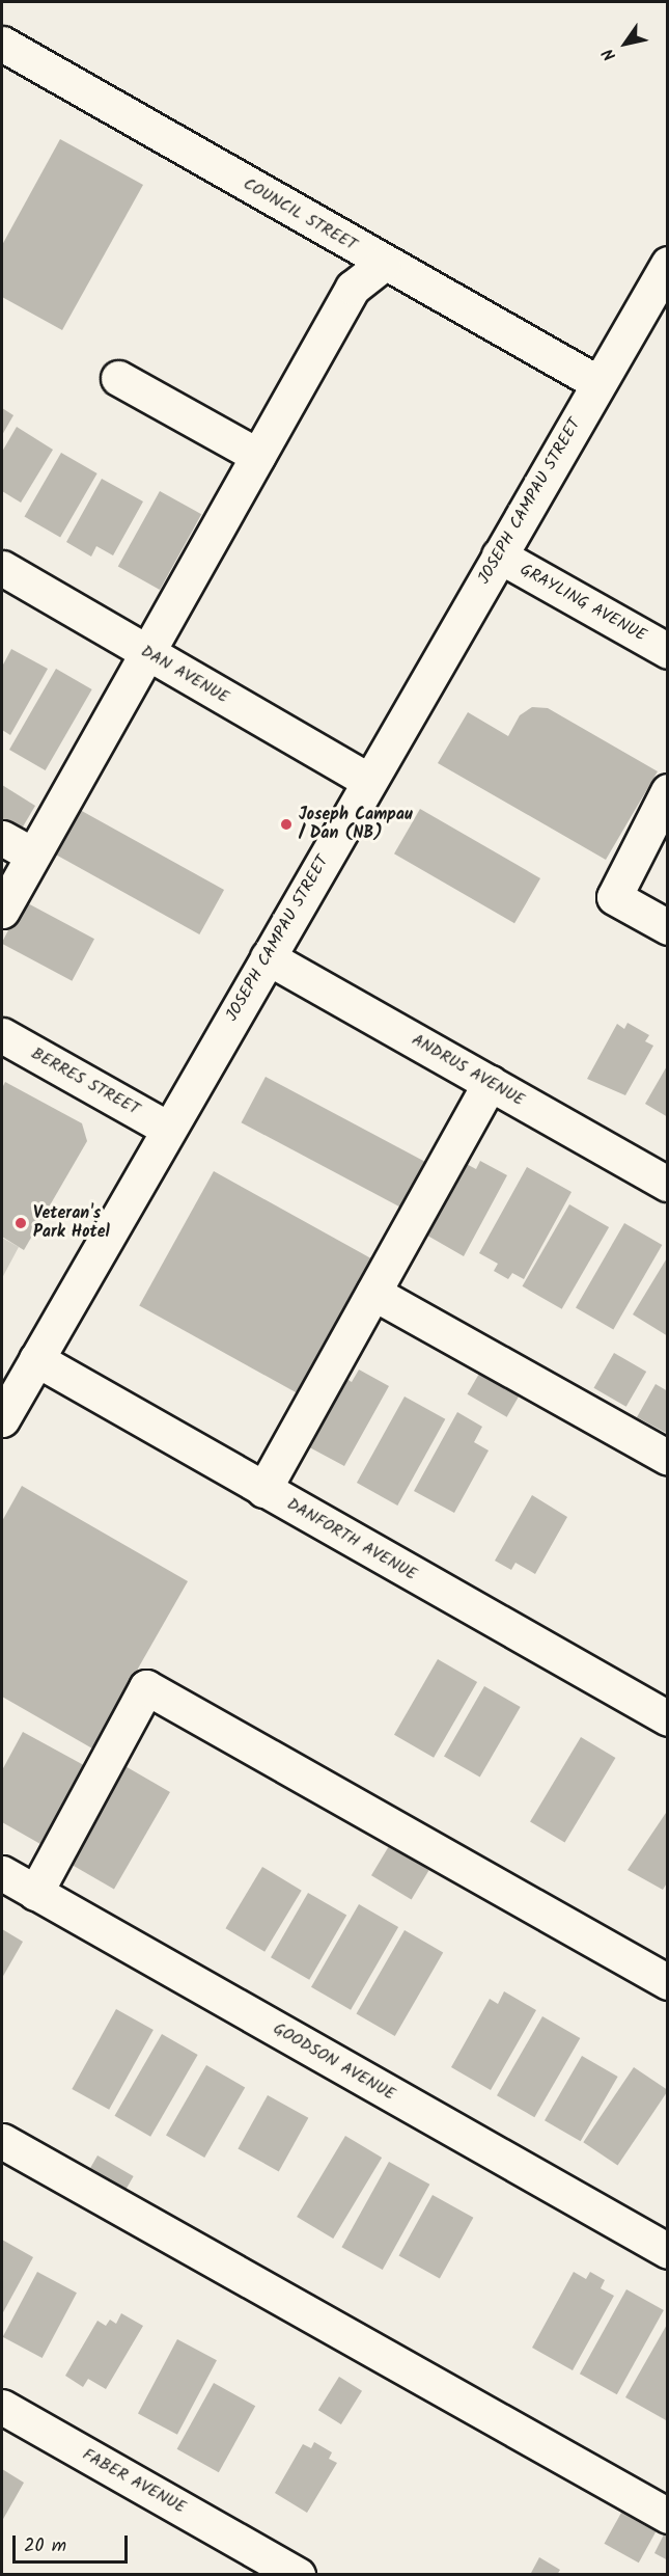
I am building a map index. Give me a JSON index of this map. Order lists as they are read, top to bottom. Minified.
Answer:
{"streets":{"street":["COUNCIL STREET","JOSEPH CAMPAU STREET","GRAYLING AVENUE","DAN AVENUE","ANDRUS AVENUE","BERRES STREET","DANFORTH AVENUE","GOODSON AVENUE","FABER AVENUE"]},"crossings":[["COUNCIL STREET","JOSEPH CAMPAU STREET"],["JOSEPH CAMPAU STREET","GRAYLING AVENUE"],["JOSEPH CAMPAU STREET","DAN AVENUE"],["JOSEPH CAMPAU STREET","ANDRUS AVENUE"],["JOSEPH CAMPAU STREET","BERRES STREET"],["JOSEPH CAMPAU STREET","DANFORTH AVENUE"]],"places":["Joseph Campau / Dan (NB)","Veteran's Park Hotel"],"scale_bar":"20 m","north":"bottom left"}
